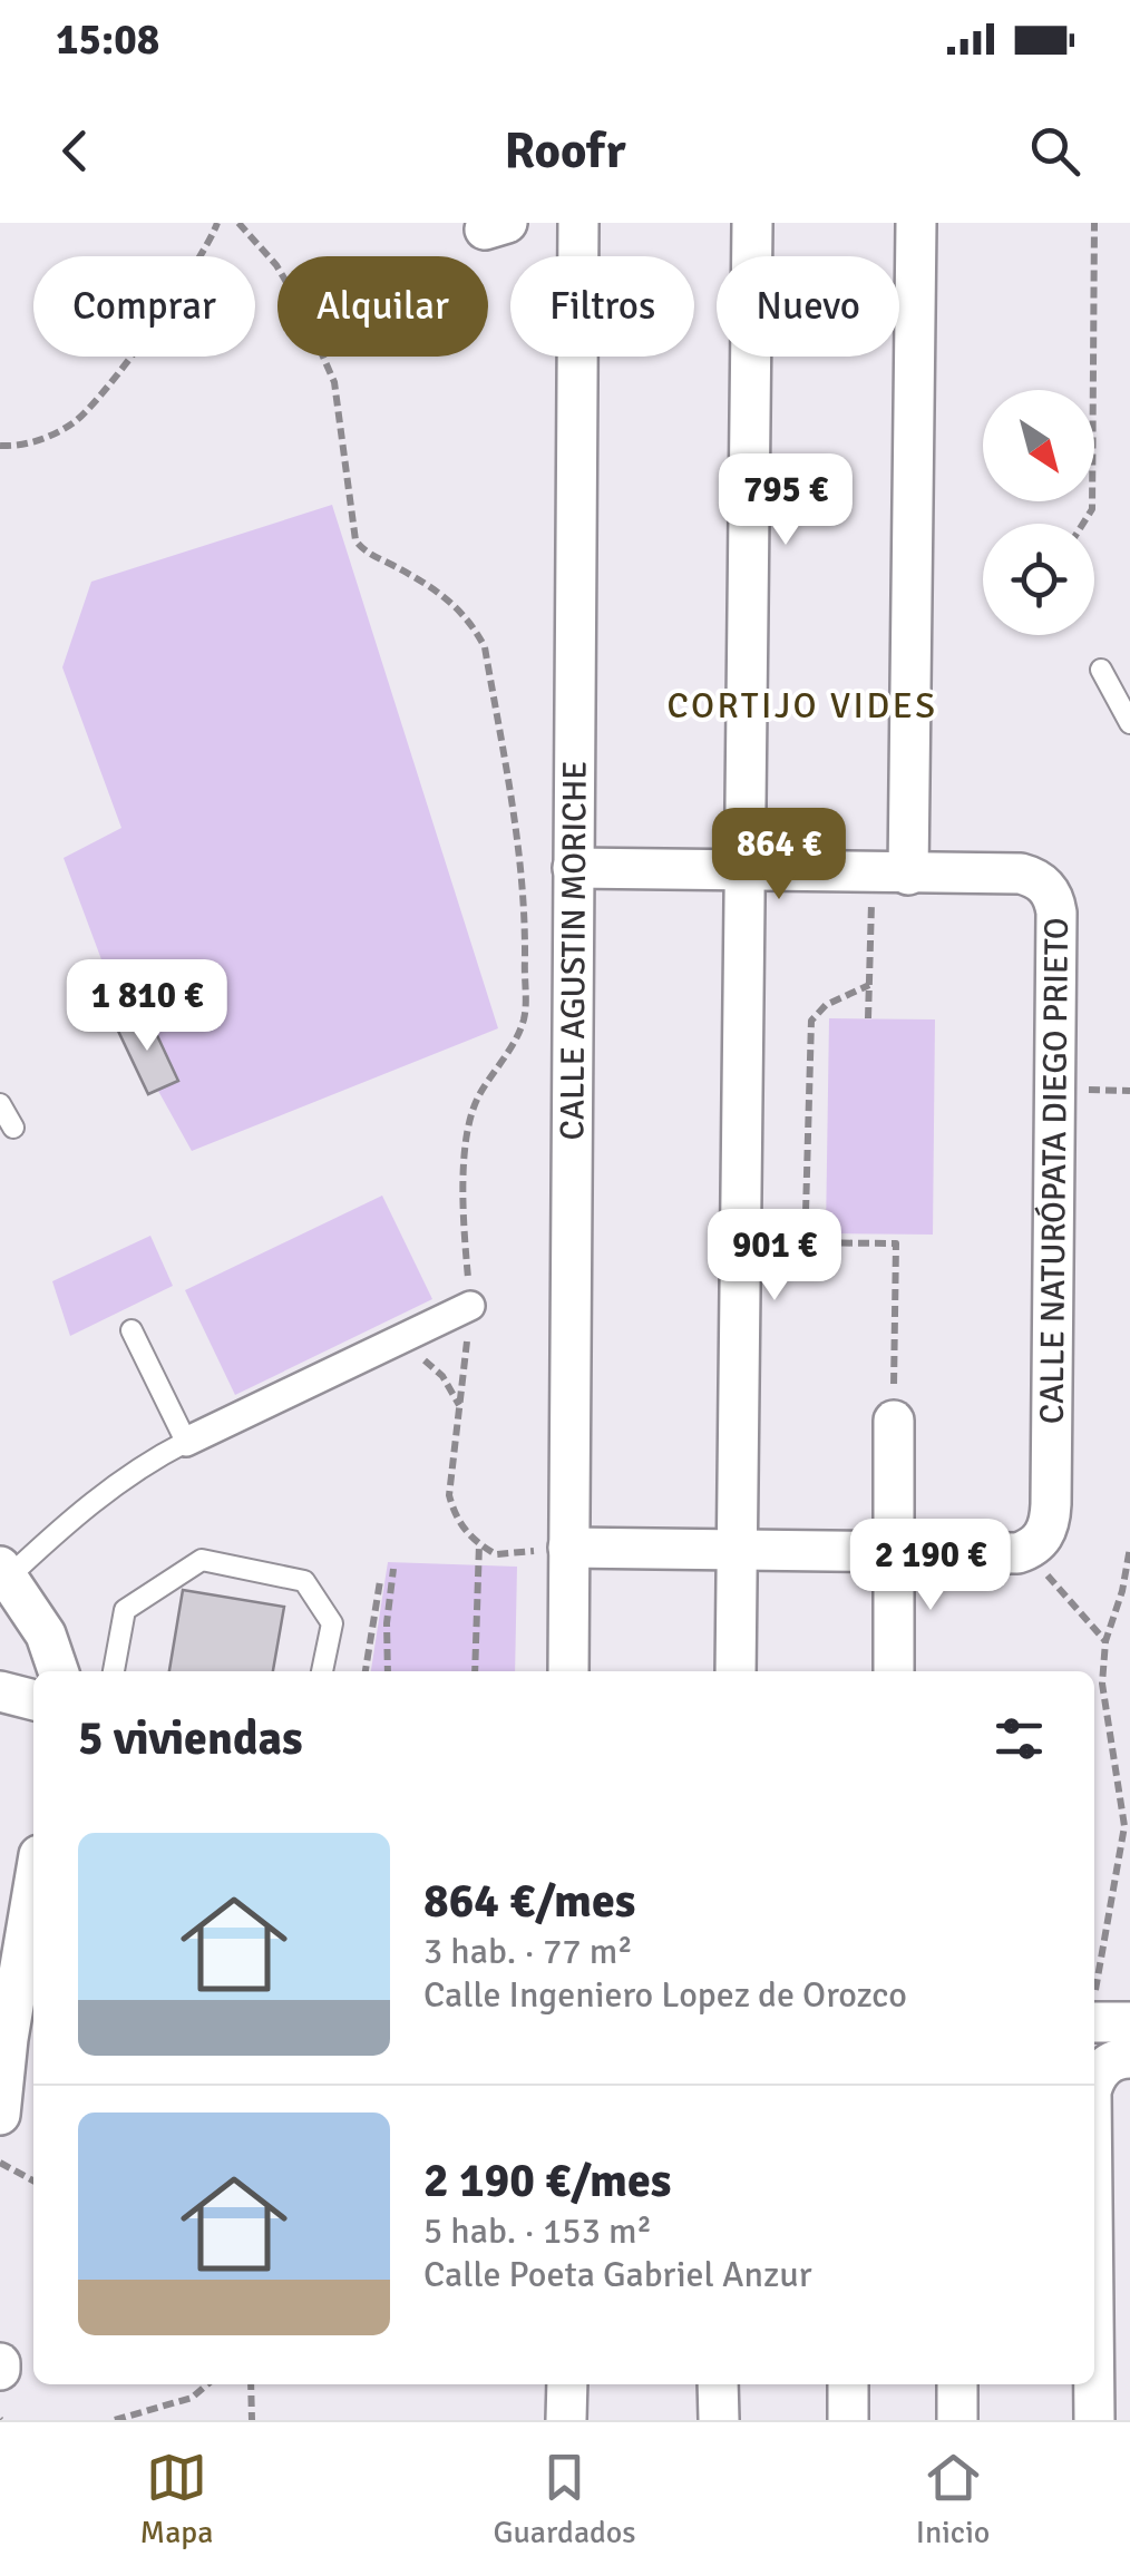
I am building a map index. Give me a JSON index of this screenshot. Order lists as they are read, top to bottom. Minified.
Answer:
{"streets":{"street":["CALLE AGUSTIN MORICHE","CALLE NATURÓPATA DIEGO PRIETO"]},"districts":["CORTIJO VIDES"],"north":"bottom right","page":{"status":"15:08","header":"Roofr","chip":["Comprar","Alquilar","Filtros","Nuevo"],"price":["795 €","864 €","1 810 €","901 €","2 190 €"],"heading":"5 viviendas","list":[{"name":"864 €/mes","note":"3 hab. · 77 m² · Calle Ingeniero Lopez de Orozco"},{"name":"2 190 €/mes","note":"5 hab. · 153 m² · Calle Poeta Gabriel Anzur"}],"tabs":["Mapa","Guardados","Inicio"]}}
